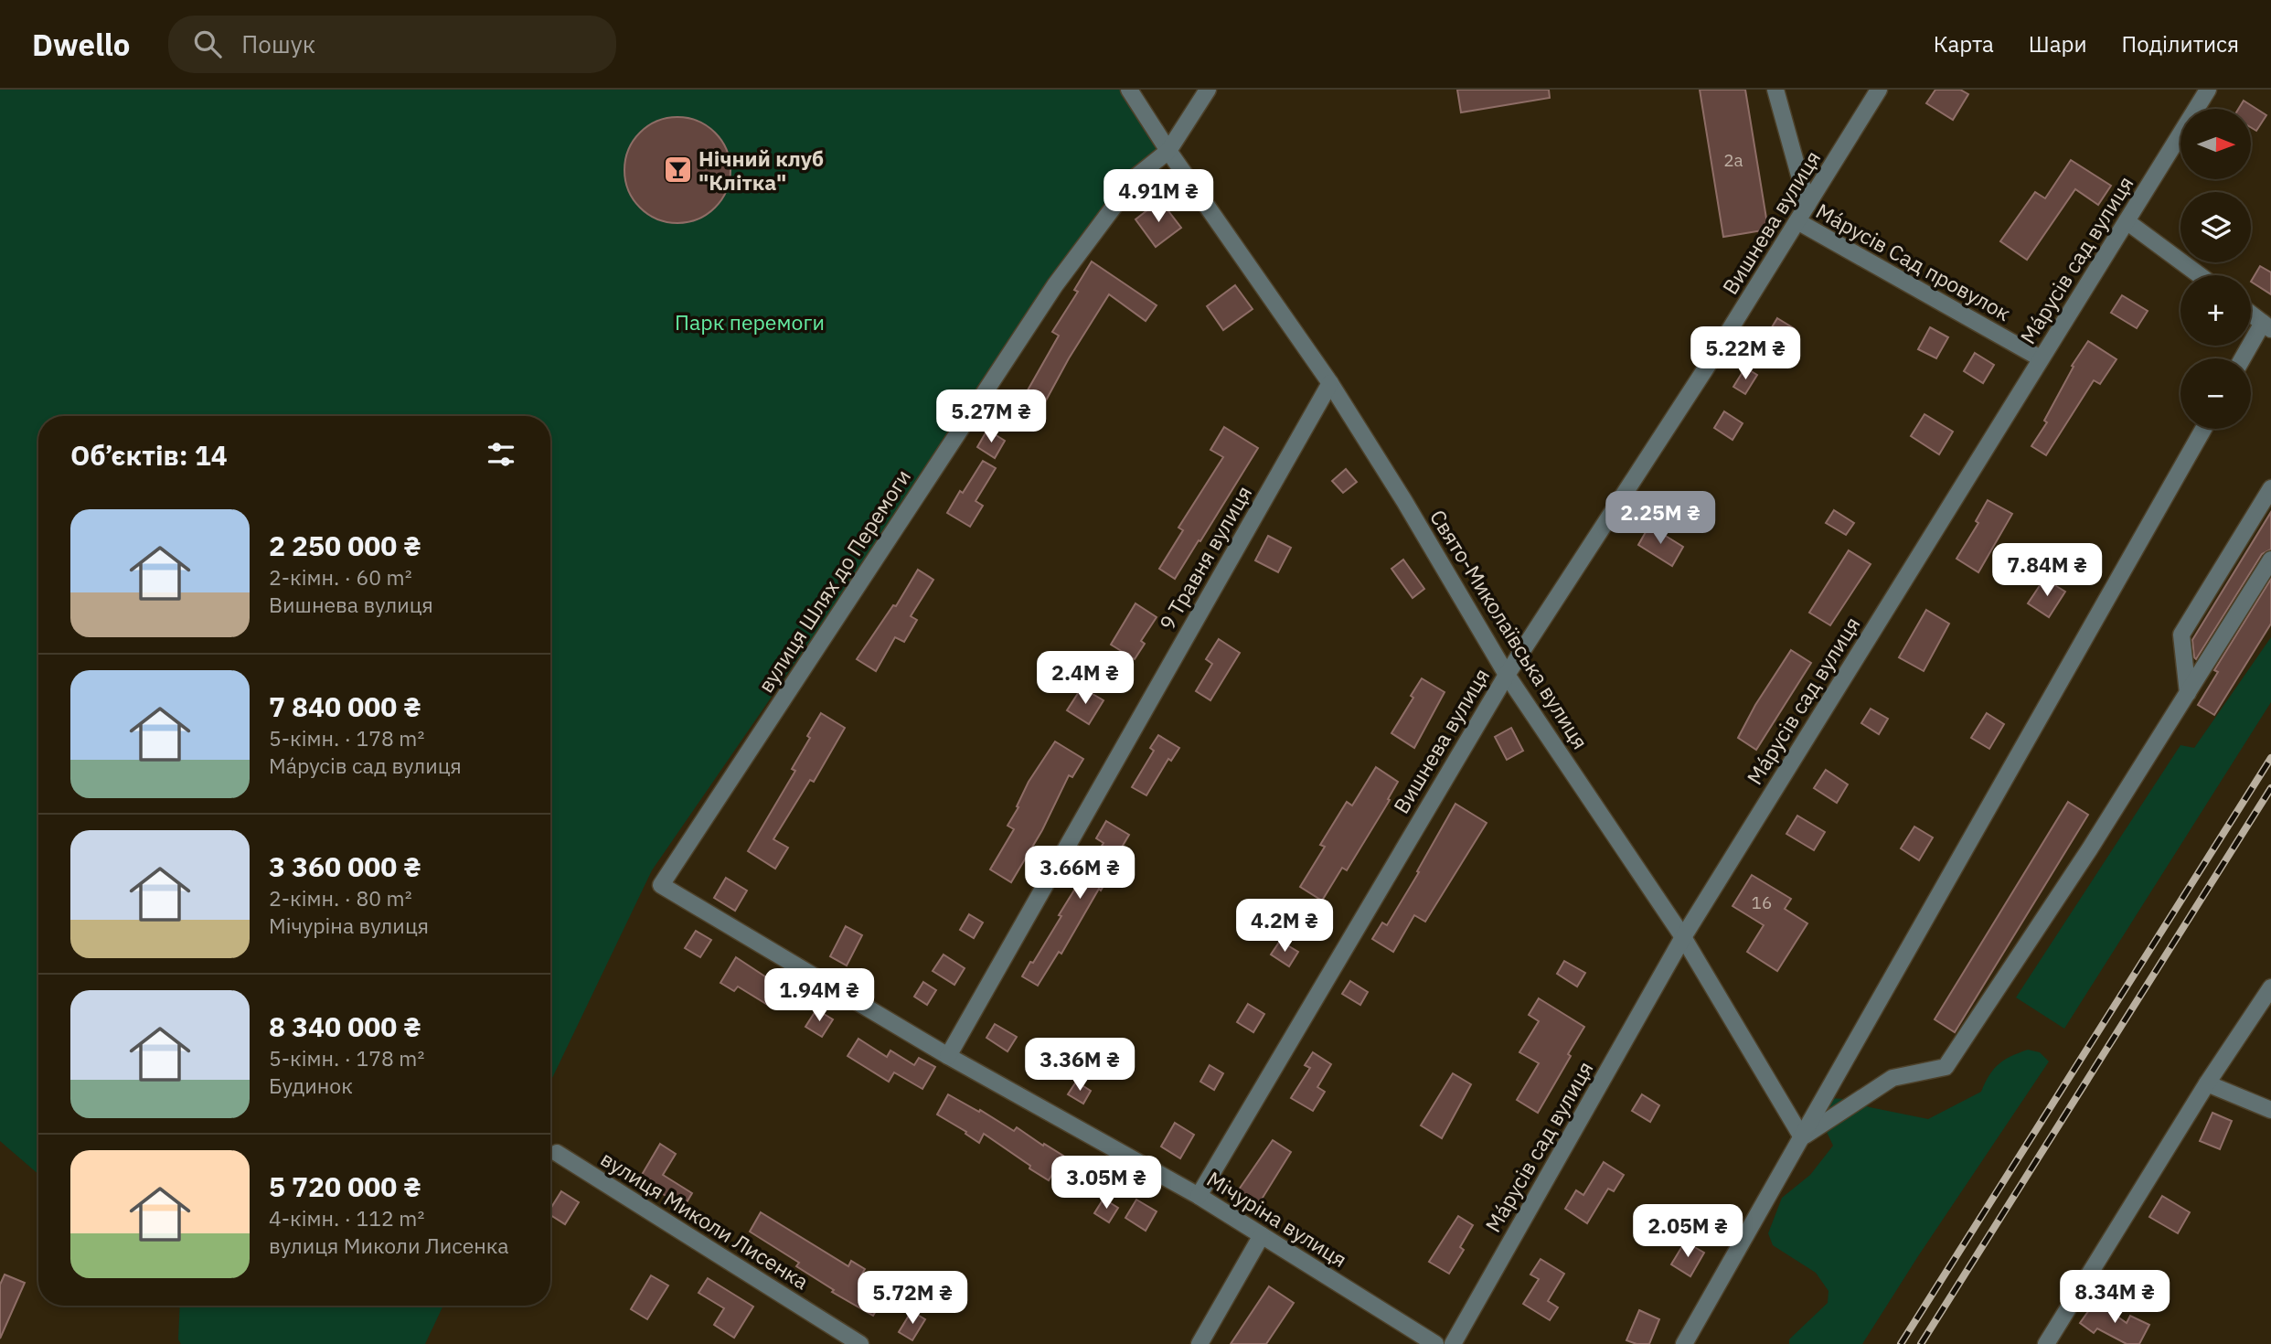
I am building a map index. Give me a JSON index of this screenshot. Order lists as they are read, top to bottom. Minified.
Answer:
{"streets":{"street":["Вишнева вулиця","Мáрусів сад вулиця","Мáрусів Сад провулок","9 Травня вулиця","вулиця Шлях до Перемоги","Свято-Миколаївська вулиця","Мічуріна вулиця","вулиця Миколи Лисенка"]},"crossings":[["Вишнева вулиця","Мáрусів Сад провулок"],["Вишнева вулиця","Свято-Миколаївська вулиця"],["Вишнева вулиця","Мічуріна вулиця"],["Мáрусів сад вулиця","Мáрусів Сад провулок"],["Мáрусів сад вулиця","Свято-Миколаївська вулиця"],["9 Травня вулиця","Свято-Миколаївська вулиця"],["9 Травня вулиця","Мічуріна вулиця"],["вулиця Шлях до Перемоги","Свято-Миколаївська вулиця"],["вулиця Шлях до Перемоги","Мічуріна вулиця"]],"parks":["Парк перемоги"],"places":{"bar":["Нічний клуб \"Клітка\""]},"house_numbers":["2а","16"],"north":"right","page":{"header":"Dwello","search":"Пошук","nav":["Карта","Шари","Поділитися"],"map_buttons":["+","−"],"price":["4.91M ₴","5.22M ₴","5.27M ₴","2.25M ₴","7.84M ₴","2.4M ₴","3.66M ₴","4.2M ₴","1.94M ₴","3.36M ₴","3.05M ₴","2.05M ₴","8.34M ₴","5.72M ₴"],"heading":"Об’єктів: 14","list":[{"name":"2 250 000 ₴","note":"2-кімн. · 60 m² · Вишнева вулиця"},{"name":"7 840 000 ₴","note":"5-кімн. · 178 m² · Мáрусів сад вулиця"},{"name":"3 360 000 ₴","note":"2-кімн. · 80 m² · Мічуріна вулиця"},{"name":"8 340 000 ₴","note":"5-кімн. · 178 m² · Будинок"},{"name":"5 720 000 ₴","note":"4-кімн. · 112 m² · вулиця Миколи Лисенка"}]}}
